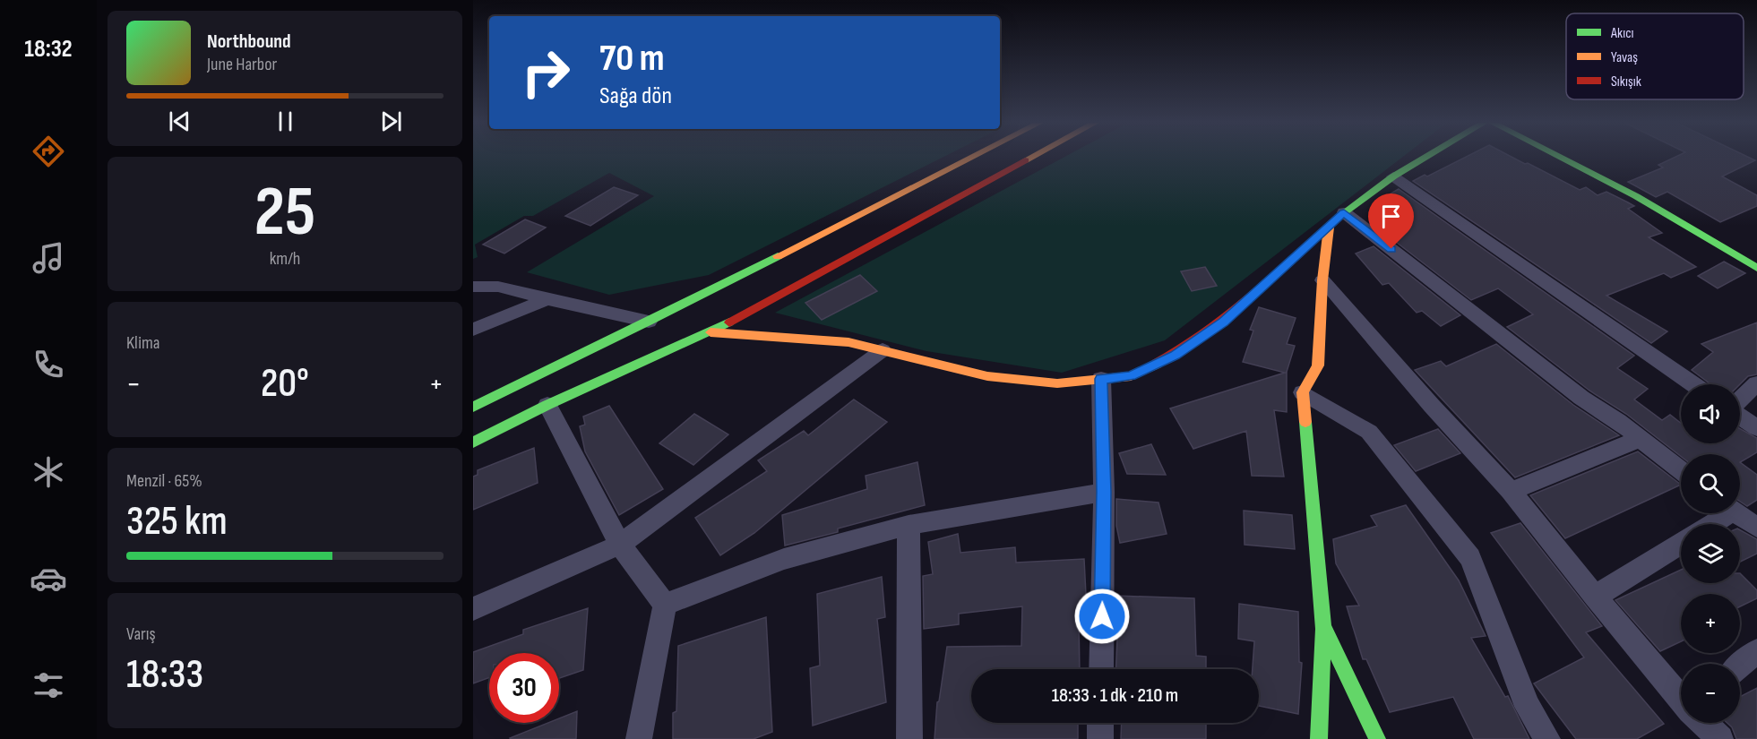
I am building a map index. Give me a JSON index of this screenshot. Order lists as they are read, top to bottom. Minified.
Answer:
{"legend":["Akıcı","Yavaş","Sıkışık"],"page":{"tabs":"18:32","turn":["70 m","Sağa dön"],"song":["Northbound","June Harbor"],"tile":[["25","km/h"],"Klima",["Menzil · 65%","325 km"],["Varış","18:33"]],"heat":["−","20°","+"],"map_buttons":["+","−"],"limit":"30","trip":"18:33 · 1 dk · 210 m"}}
